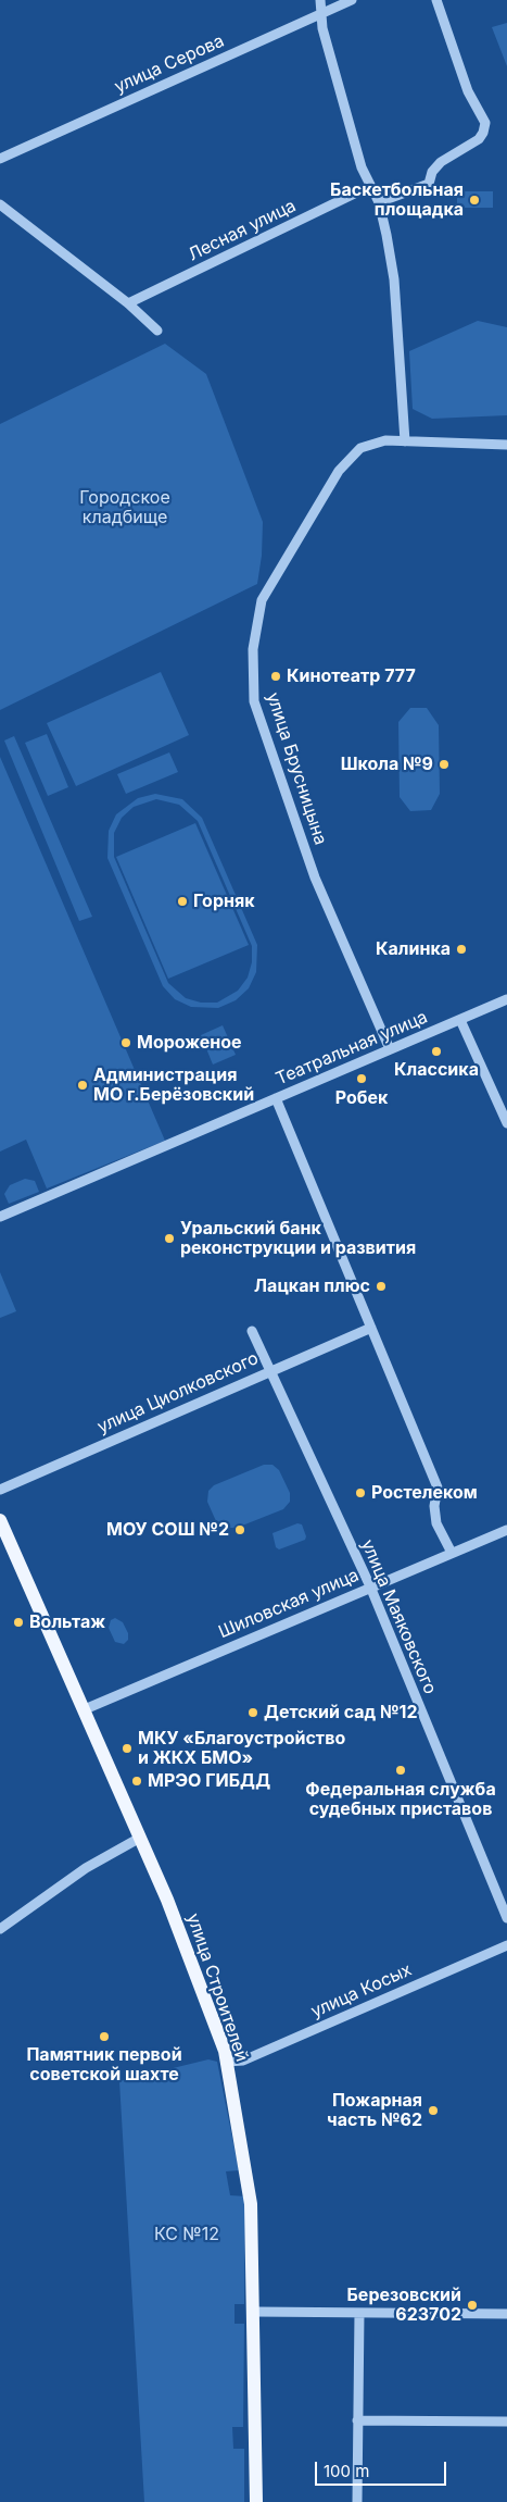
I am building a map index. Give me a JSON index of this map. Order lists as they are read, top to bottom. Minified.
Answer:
{"streets":{"main road":["улица Строителей"],"street":["улица Серова","Лесная улица","улица Брусницына","Театральная улица","улица Циолковского","Шиловская улица","улица Маяковского","улица Косых"]},"crossings":[["улица Брусницына","Театральная улица"],["улица Циолковского","улица Маяковского"],["Шиловская улица","улица Маяковского"],["Шиловская улица","улица Строителей"],["улица Строителей","улица Косых"]],"parks":["Городское кладбище","КС №12"],"places":["Баскетбольная площадка","Кинотеатр 777","Школа №9","Горняк","Калинка","Мороженое","Классика","Робек","Администрация МО г.Берёзовский","Уральский банк реконструкции и развития","Лацкан плюс","Ростелеком","МОУ СОШ №2","Вольтаж","Детский сад №12","МКУ «Благоустройство и ЖКХ БМО»","Федеральная служба судебных приставов","МРЭО ГИБДД","Памятник первой советской шахте","Пожарная часть №62","Березовский 623702"],"scale_bar":"100 m"}
